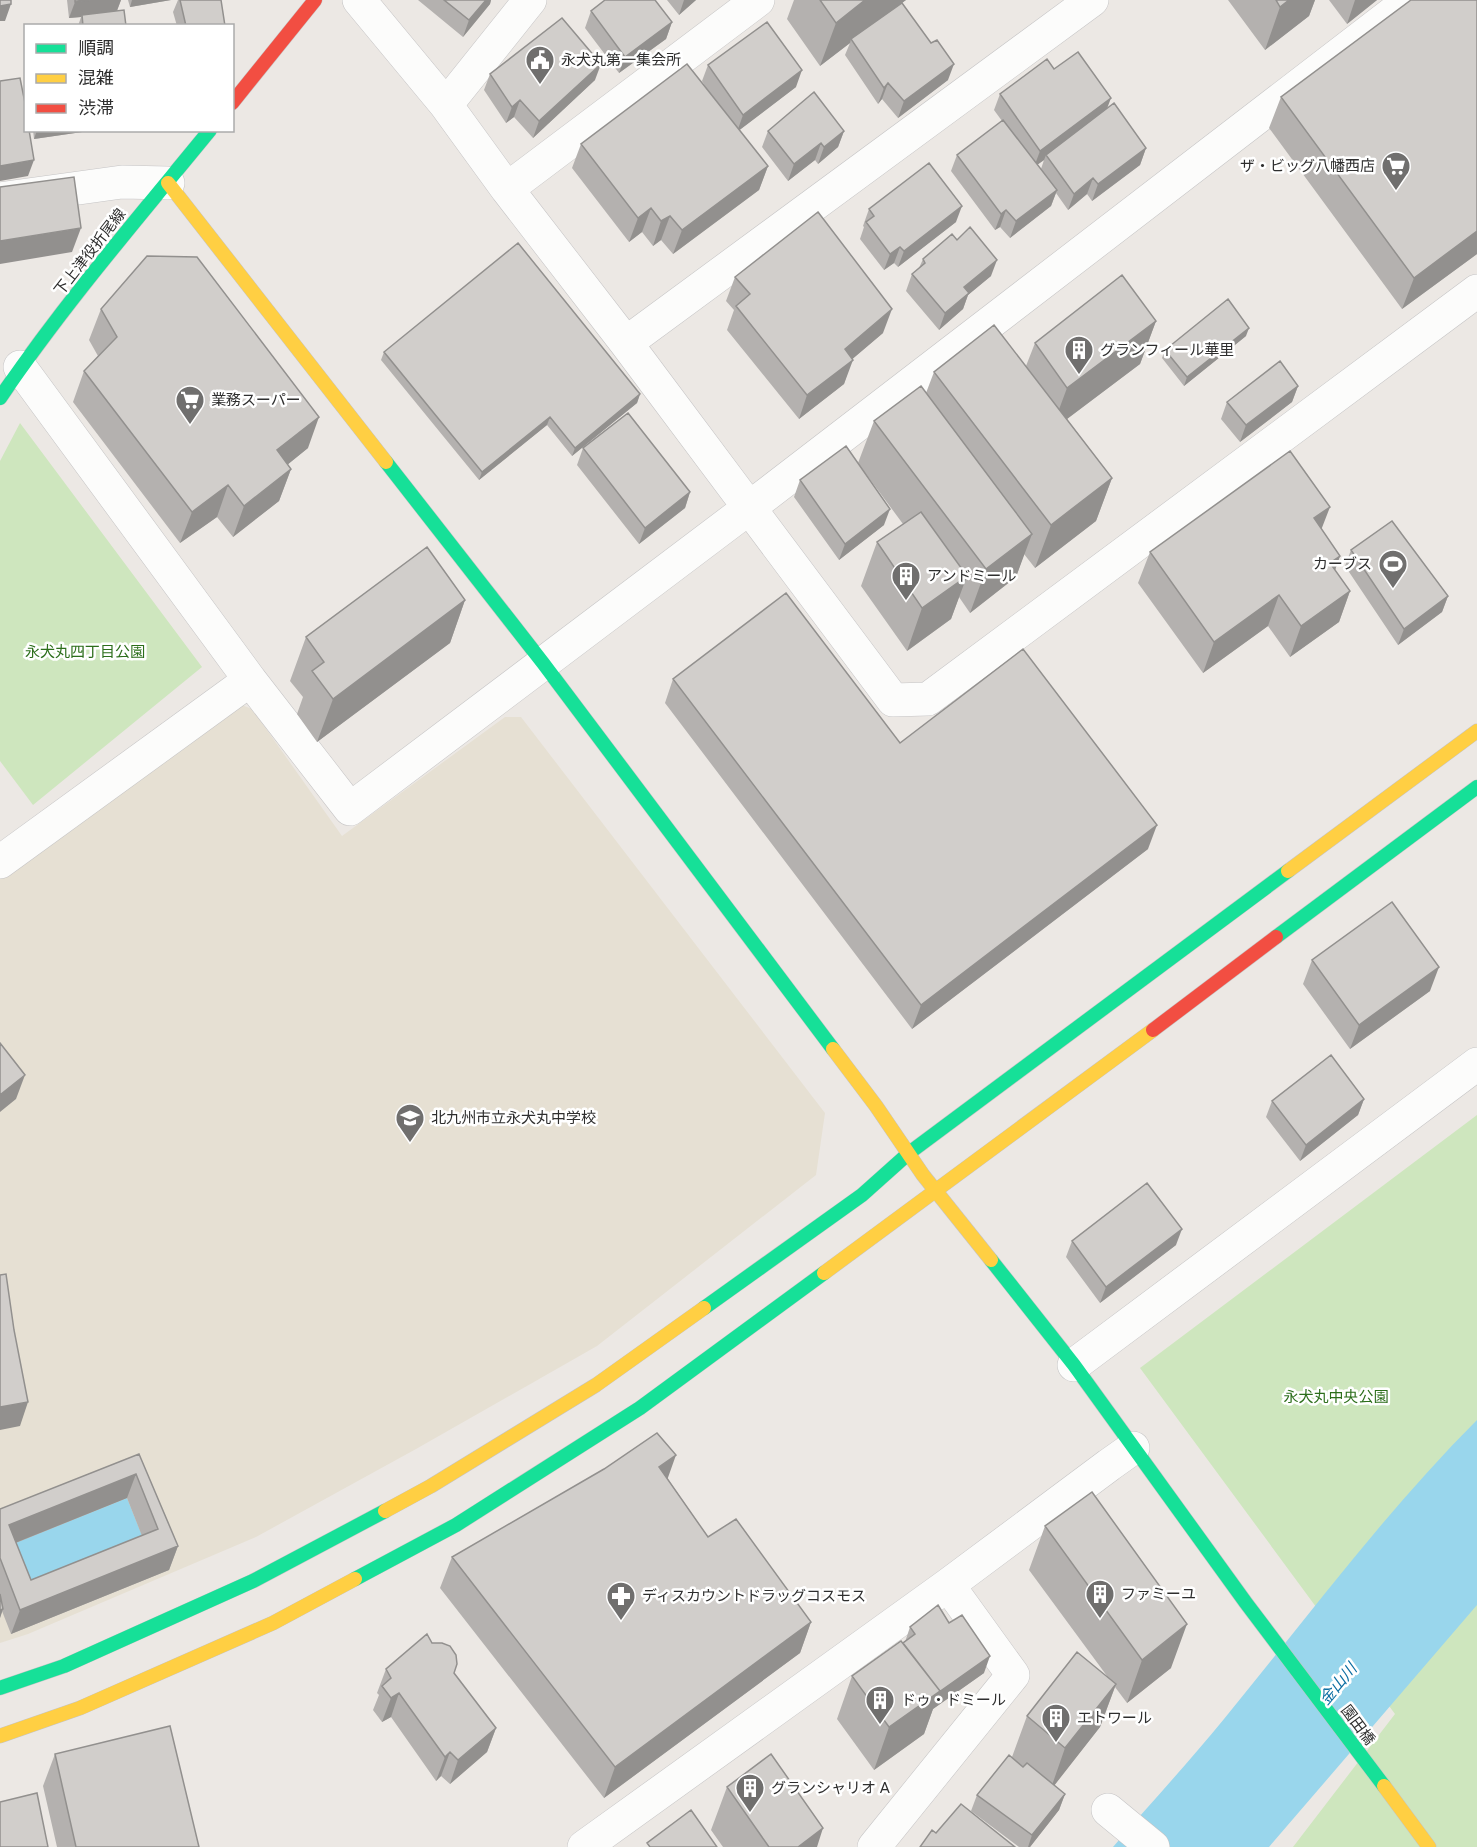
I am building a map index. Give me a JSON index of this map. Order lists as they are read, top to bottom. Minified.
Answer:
{"streets":{"street":["下上津役折尾線","園田橋"]},"crossings":[["下上津役折尾線","園田橋"]],"water":["金山川"],"parks":["永犬丸四丁目公園","永犬丸中央公園"],"places":{"public building":["永犬丸第一集会所"],"supermarket":["ザ・ビッグ八幡西店","業務スーパー"],"building":["グランフィール華里","アンドミール","ファミーユ","ドゥ・ドミール","エトワール","グランシャリオ A"],"sports":["カーブス"],"school or university":["北九州市立永犬丸中学校"],"pharmacy":["ディスカウントドラッグコスモス"]},"legend":["順調","混雑","渋滞"]}
